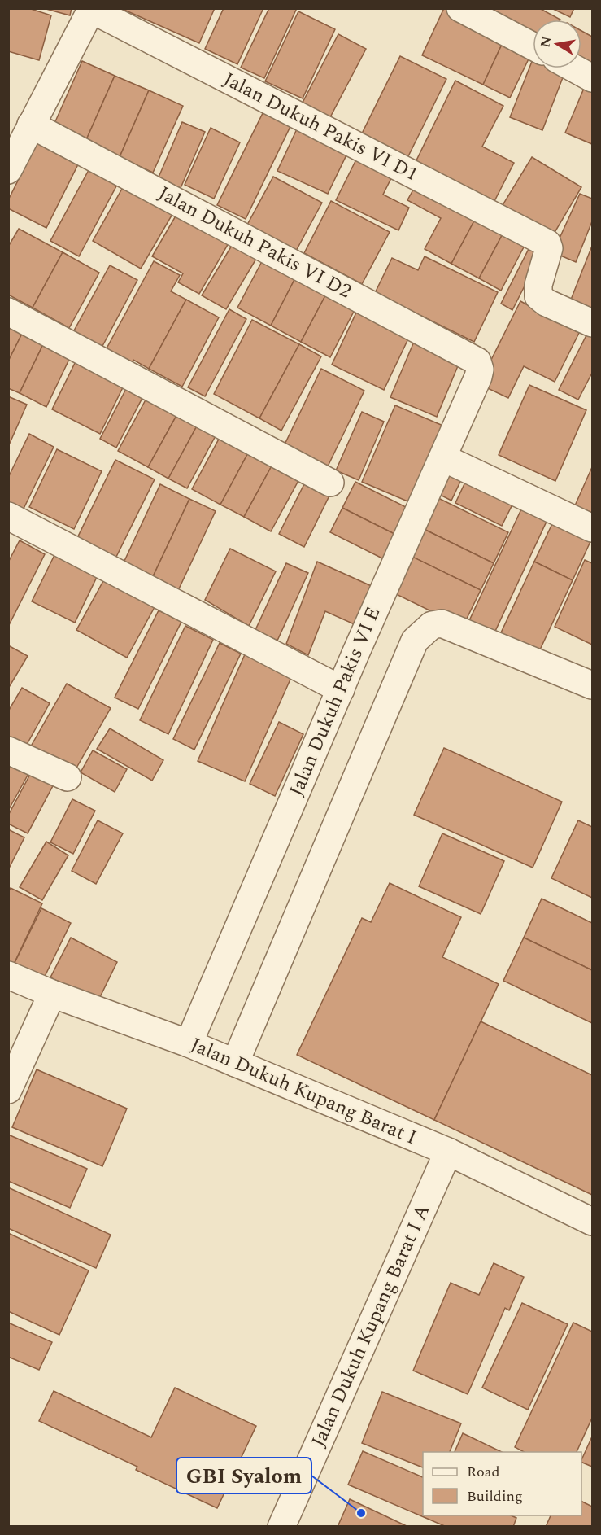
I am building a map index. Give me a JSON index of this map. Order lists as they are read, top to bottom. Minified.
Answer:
{"streets":{"street":["Jalan Dukuh Pakis VI D1","Jalan Dukuh Pakis VI D2","Jalan Dukuh Pakis VI E","Jalan Dukuh Kupang Barat I","Jalan Dukuh Kupang Barat I A"]},"crossings":[["Jalan Dukuh Pakis VI D2","Jalan Dukuh Pakis VI E"],["Jalan Dukuh Pakis VI E","Jalan Dukuh Kupang Barat I"],["Jalan Dukuh Kupang Barat I","Jalan Dukuh Kupang Barat I A"]],"places":["GBI Syalom"],"legend":["Road","Building"],"north":"left"}
